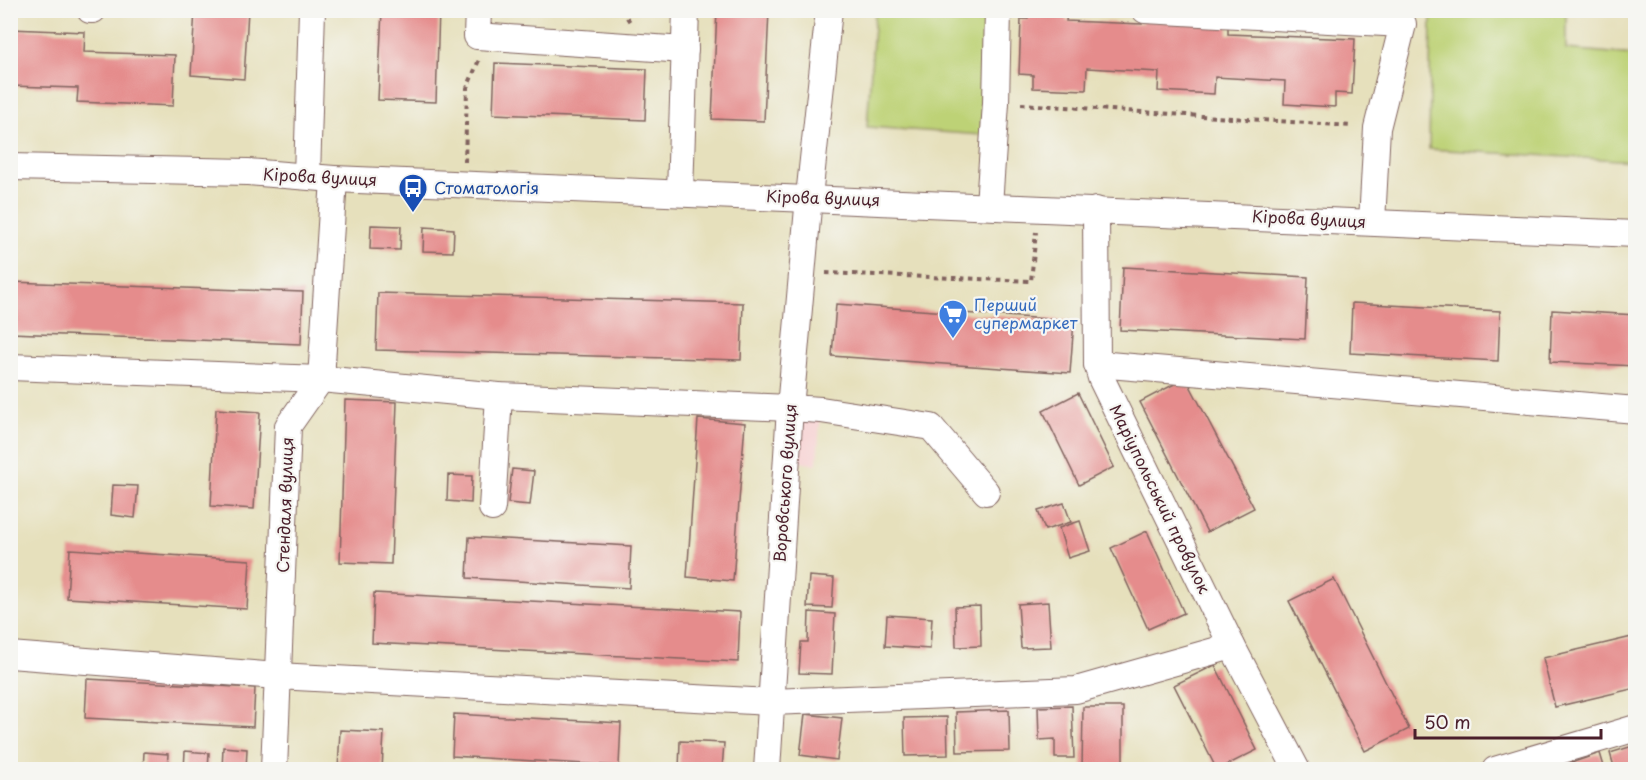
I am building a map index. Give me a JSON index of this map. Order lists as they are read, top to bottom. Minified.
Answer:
{"streets":{"street":["Кірова вулиця","Воровського вулиця","Маріупольський провулок","Стендаля вулиця"]},"crossings":[["Кірова вулиця","Воровського вулиця"],["Кірова вулиця","Маріупольський провулок"]],"places":{"bus stop":["Стоматологія"],"supermarket":["Перший супермаркет"]},"scale_bar":"50 m"}
